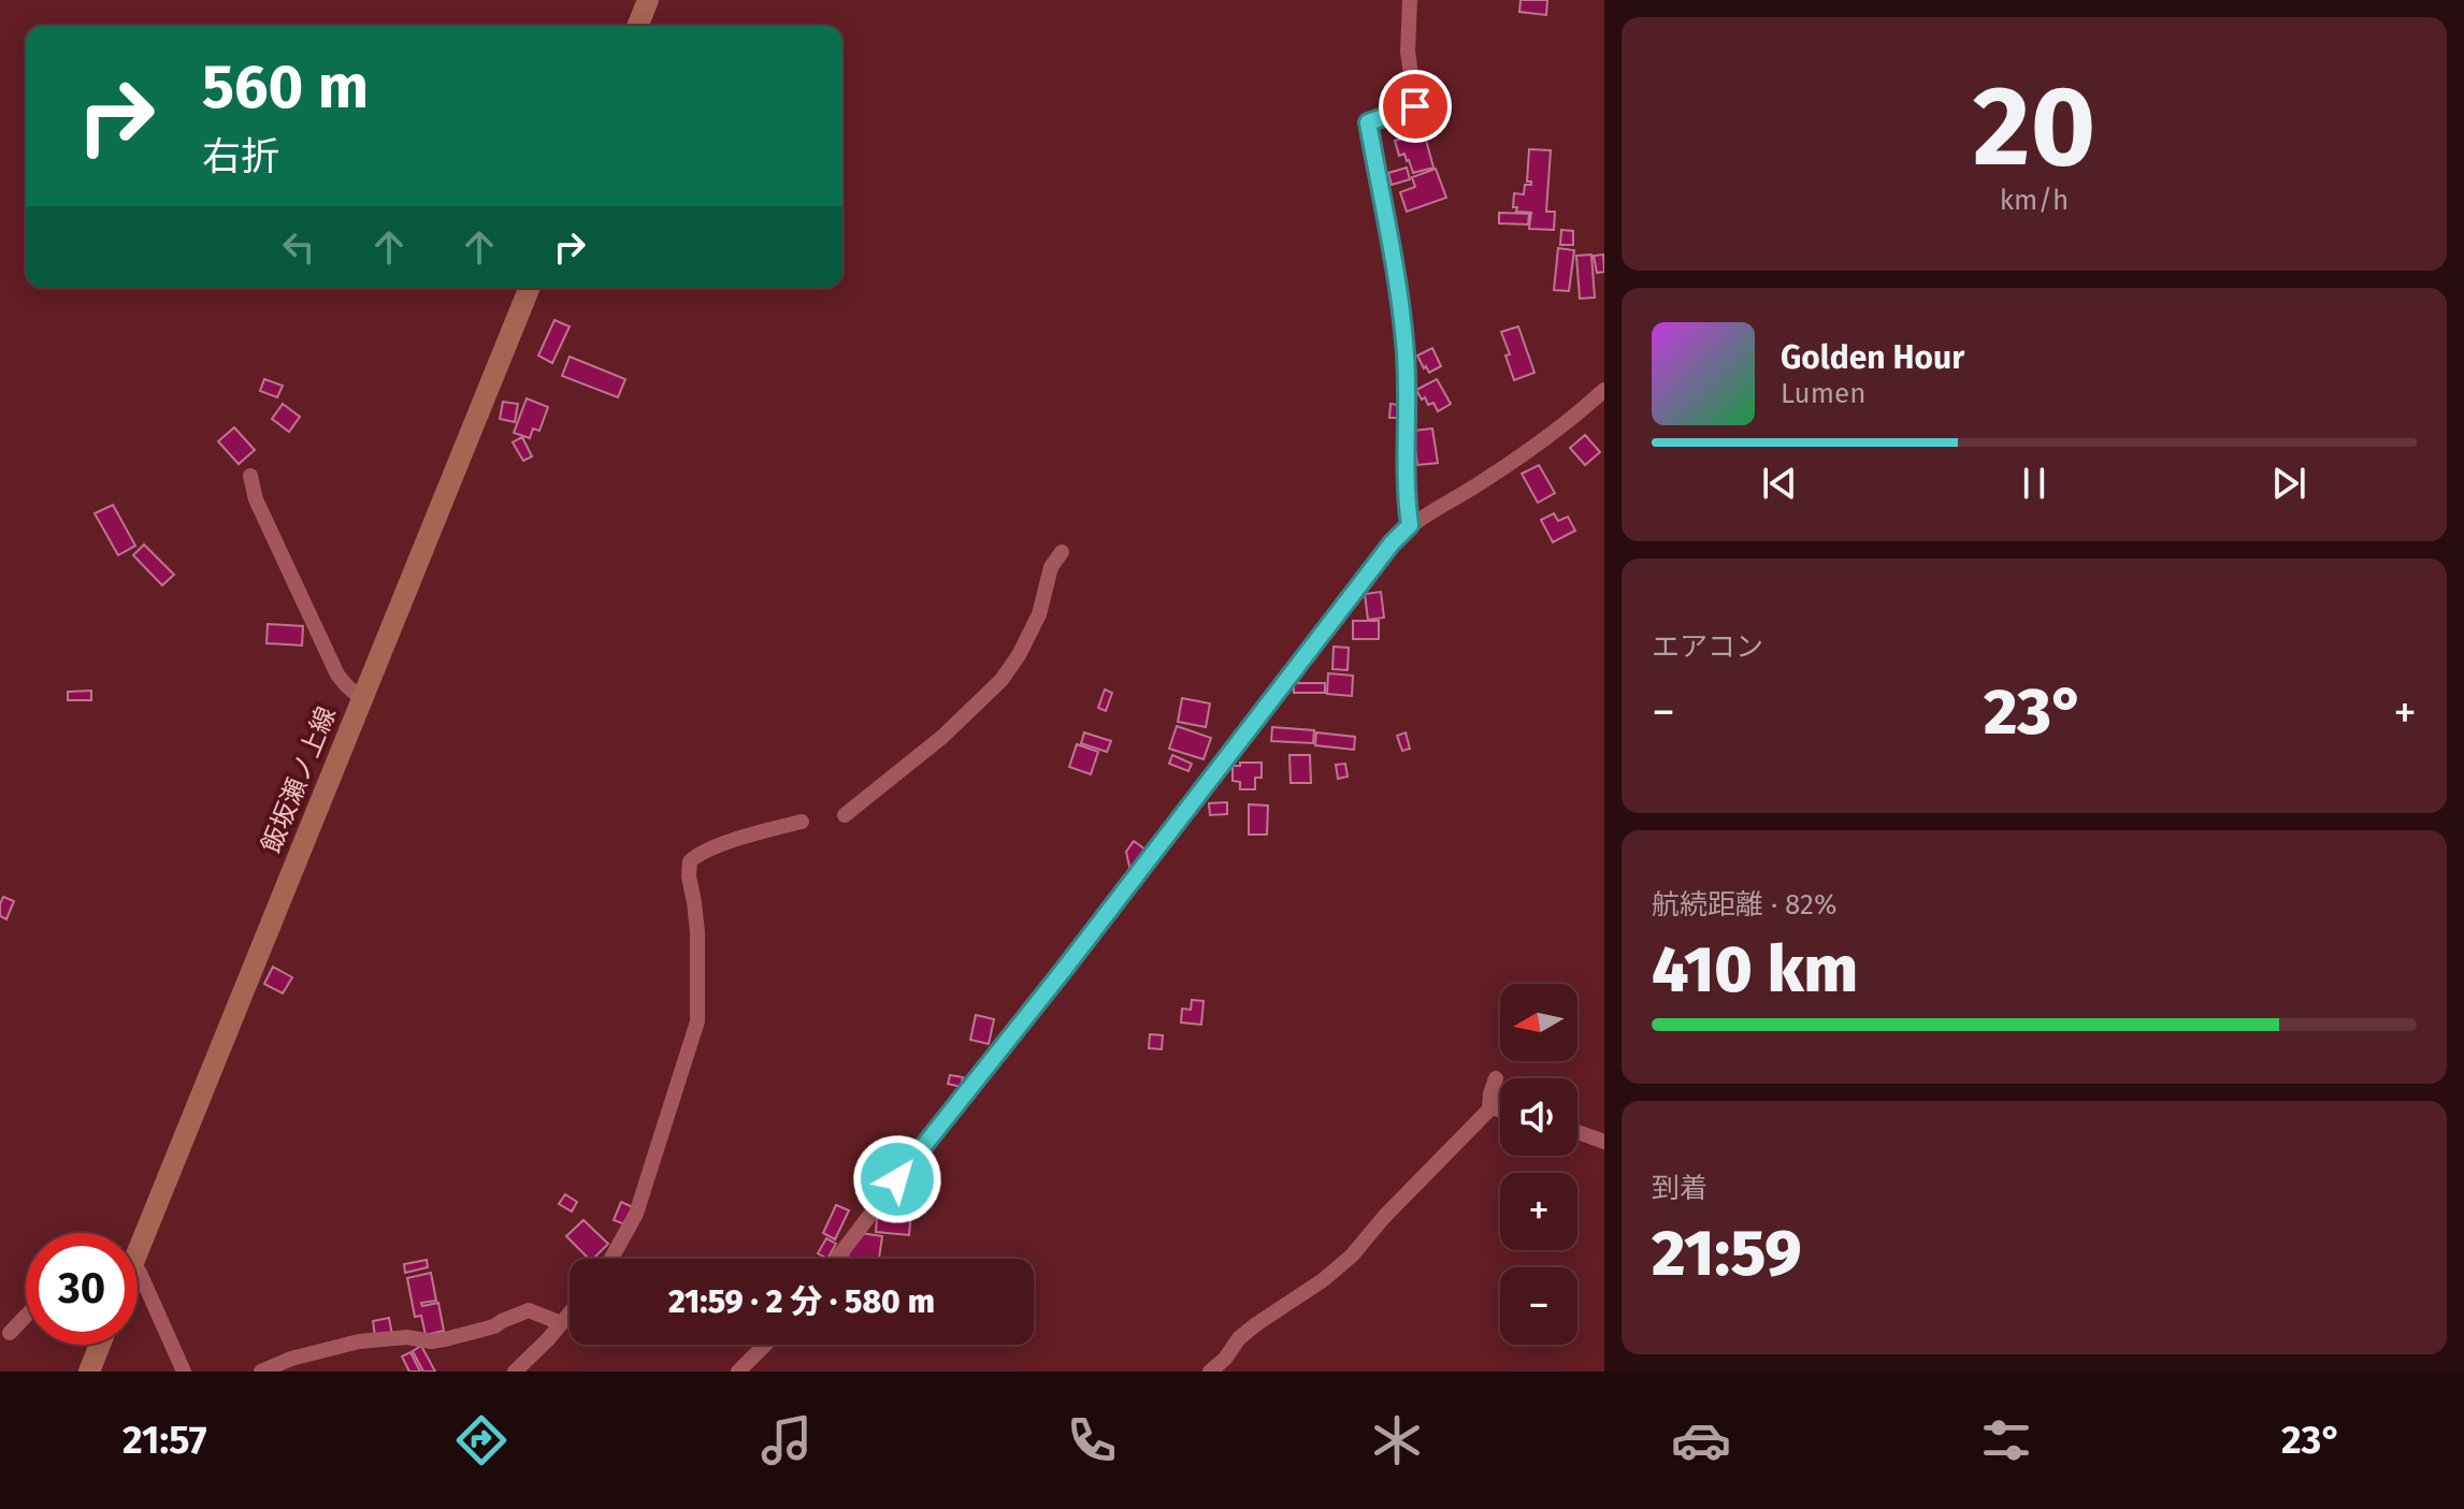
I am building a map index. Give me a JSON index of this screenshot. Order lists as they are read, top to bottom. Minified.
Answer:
{"streets":{"main road":["飯坂瀬ノ上線"]},"north":"left","page":{"tile":[["20","km/h"],"エアコン",["航続距離 · 82%","410 km"],["到着","21:59"]],"turn":["560 m","右折"],"song":["Golden Hour","Lumen"],"heat":["−","23°","+"],"map_buttons":["+","−"],"limit":"30","trip":"21:59 · 2 分 · 580 m","tabs":["21:57","23°"]}}
